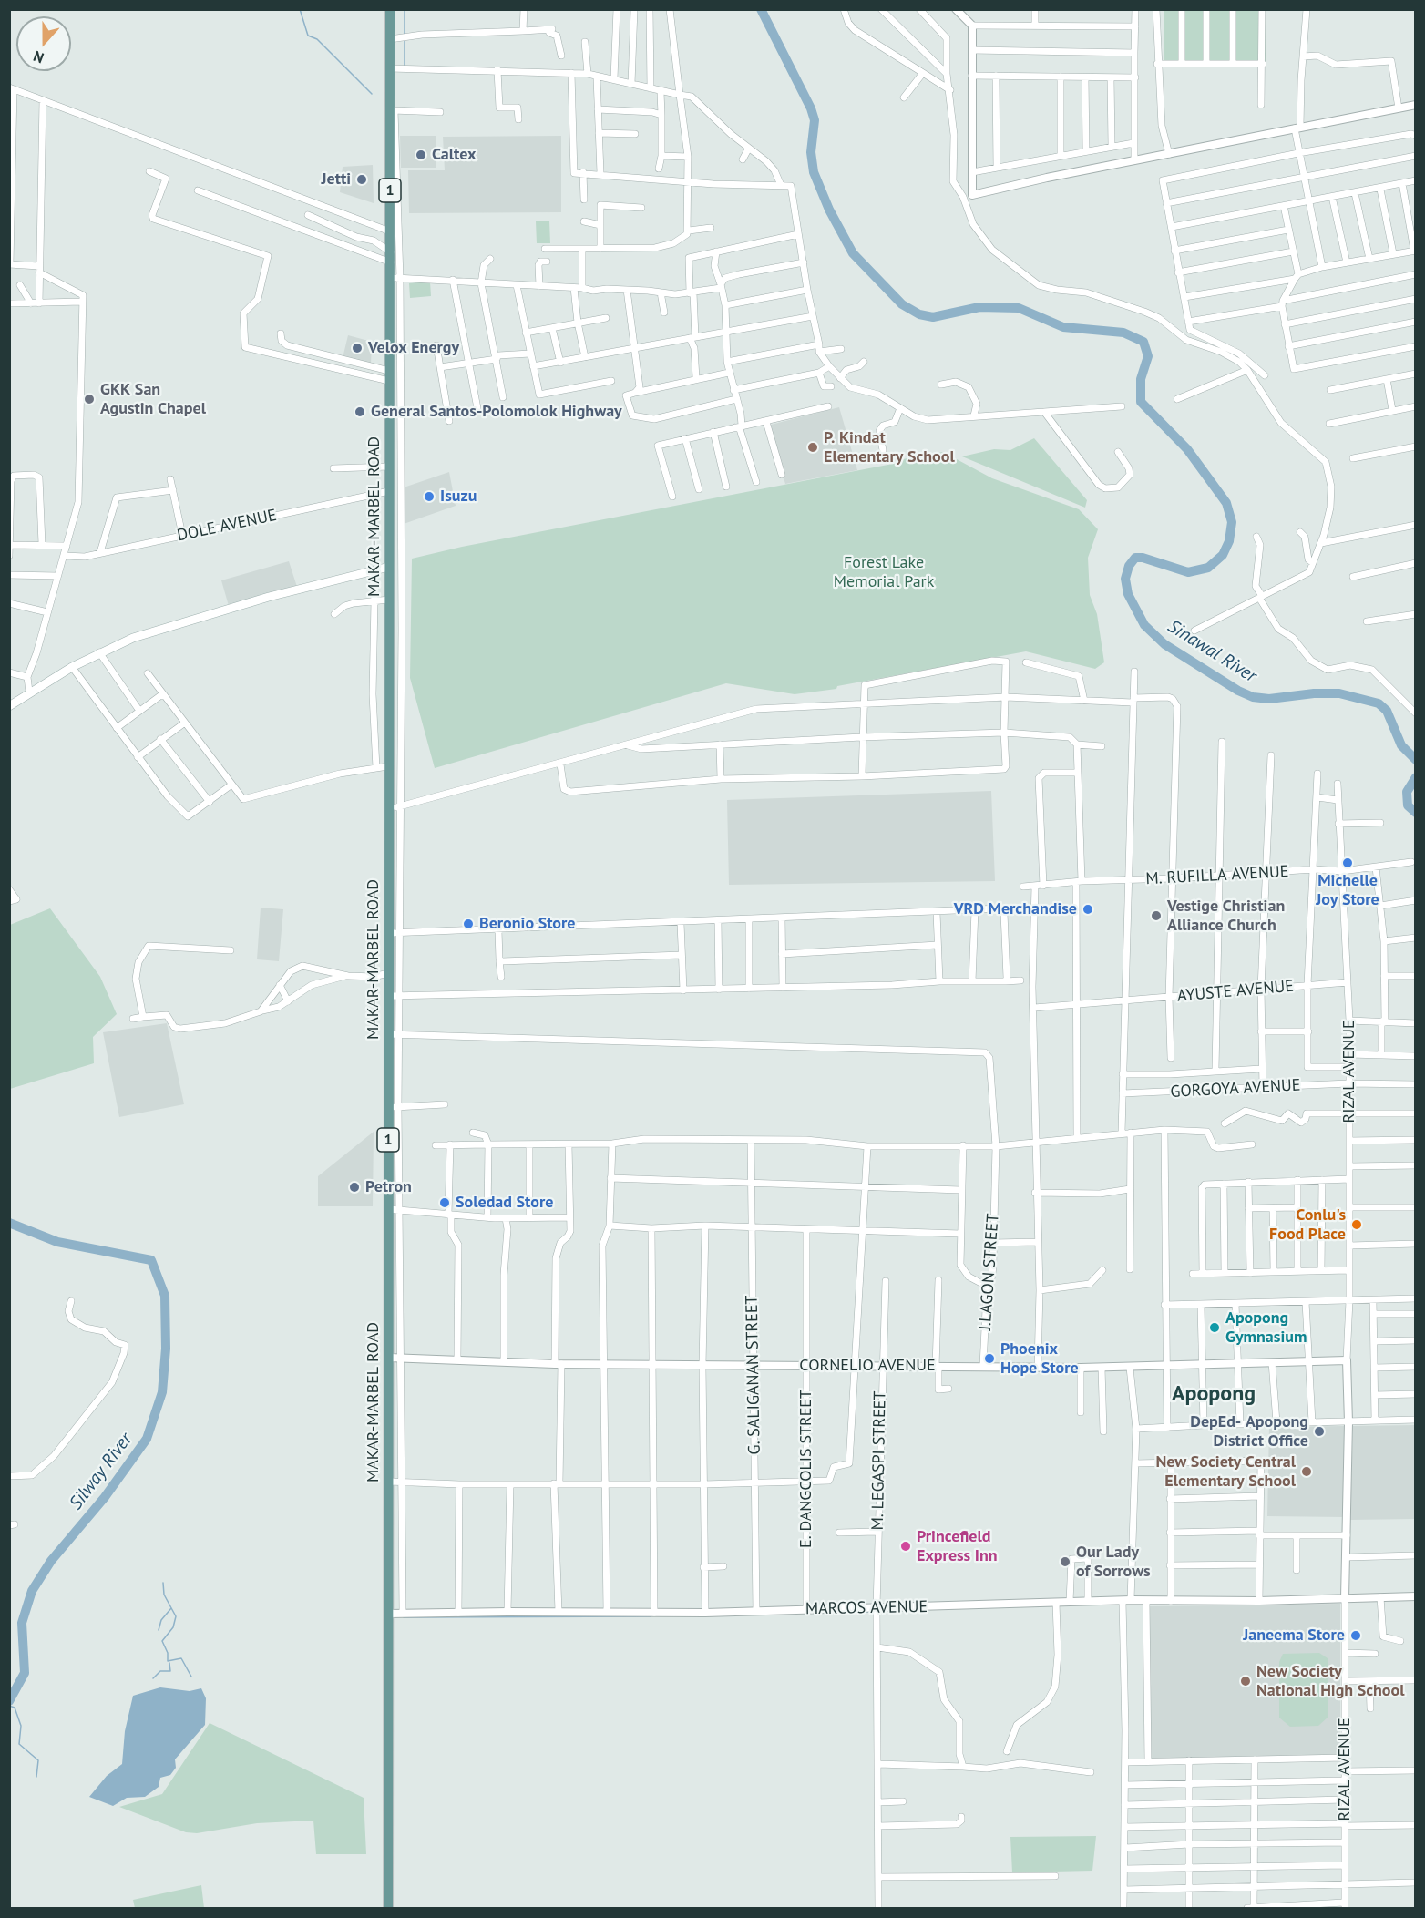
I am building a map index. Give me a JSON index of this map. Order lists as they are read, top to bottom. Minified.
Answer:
{"streets":{"main road":["1","MAKAR-MARBEL ROAD"],"street":["DOLE AVENUE","M. RUFILLA AVENUE","AYUSTE AVENUE","RIZAL AVENUE","GORGOYA AVENUE","J.LAGON STREET","CORNELIO AVENUE","G. SALIGANAN STREET","M. LEGASPI STREET","E. DANGCOLIS STREET","MARCOS AVENUE"]},"crossings":[["MAKAR-MARBEL ROAD","DOLE AVENUE"],["MAKAR-MARBEL ROAD","CORNELIO AVENUE"],["MAKAR-MARBEL ROAD","MARCOS AVENUE"],["M. RUFILLA AVENUE","RIZAL AVENUE"],["AYUSTE AVENUE","RIZAL AVENUE"],["RIZAL AVENUE","GORGOYA AVENUE"],["RIZAL AVENUE","CORNELIO AVENUE"],["RIZAL AVENUE","MARCOS AVENUE"],["J.LAGON STREET","CORNELIO AVENUE"],["CORNELIO AVENUE","G. SALIGANAN STREET"],["CORNELIO AVENUE","M. LEGASPI STREET"],["CORNELIO AVENUE","E. DANGCOLIS STREET"],["G. SALIGANAN STREET","MARCOS AVENUE"],["M. LEGASPI STREET","MARCOS AVENUE"],["E. DANGCOLIS STREET","MARCOS AVENUE"]],"districts":["Apopong"],"water":["Sinawal River","Silway River"],"parks":["Forest Lake Memorial Park"],"places":["Caltex","Jetti","Velox Energy","GKK San Agustin Chapel","General Santos-Polomolok Highway","P. Kindat Elementary School","Isuzu","Michelle Joy Store","VRD Merchandise","Vestige Christian Alliance Church","Beronio Store","Petron","Soledad Store","Conlu's Food Place","Apopong Gymnasium","Phoenix Hope Store","DepEd- Apopong District Office","New Society Central Elementary School","Princefield Express Inn","Our Lady of Sorrows","Janeema Store","New Society National High School"],"north":"bottom"}
